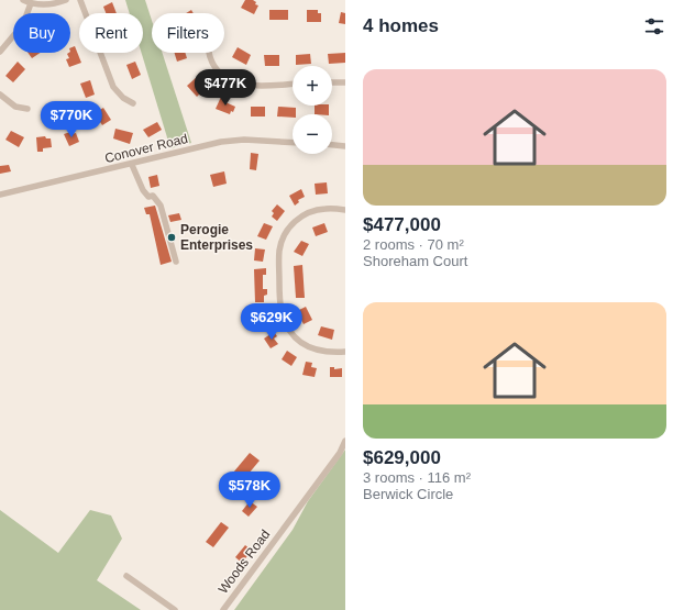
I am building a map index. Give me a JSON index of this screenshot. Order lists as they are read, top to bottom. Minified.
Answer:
{"streets":{"street":["Conover Road","Woods Road"]},"places":["Perogie Enterprises"],"page":{"heading":"4 homes","chip":["Buy","Rent","Filters"],"list":[{"name":"$477,000","note":"2 rooms · 70 m² · Shoreham Court"},{"name":"$629,000","note":"3 rooms · 116 m² · Berwick Circle"}],"map_buttons":["+","−"],"price":["$477K","$770K","$629K","$578K"]}}
